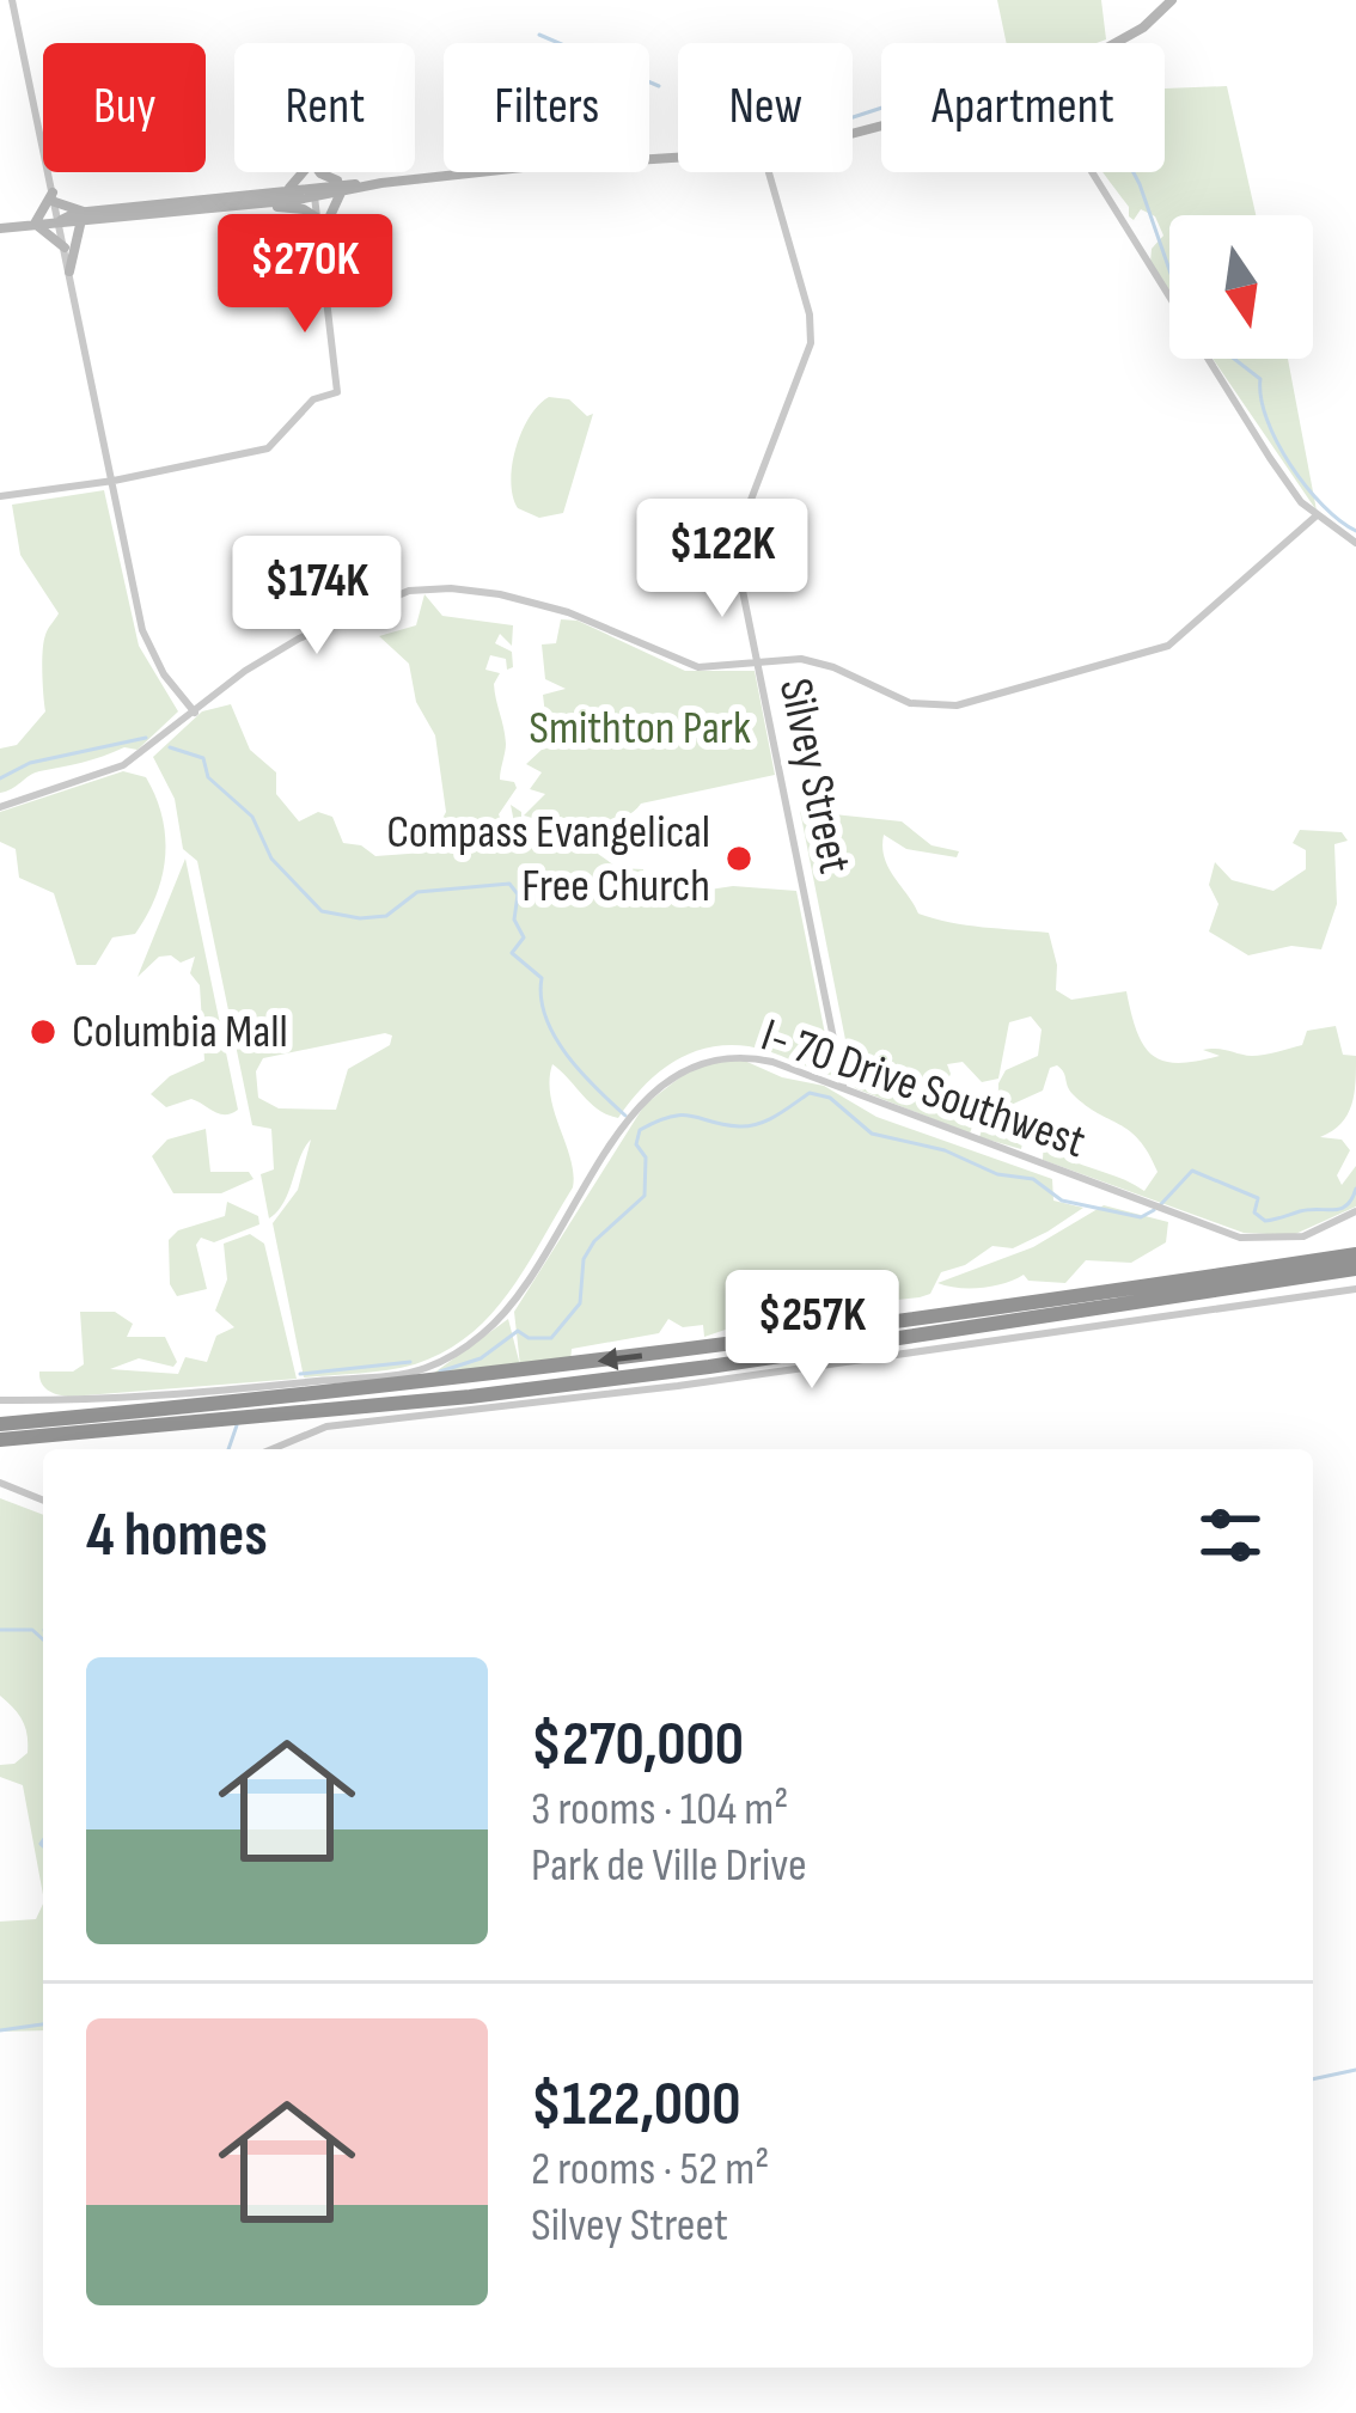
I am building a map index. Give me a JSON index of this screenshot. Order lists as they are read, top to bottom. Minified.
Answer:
{"streets":{"street":["Silvey Street","I- 70 Drive Southwest"]},"crossings":[["Silvey Street","I- 70 Drive Southwest"]],"parks":["Smithton Park"],"places":["Compass Evangelical Free Church","Columbia Mall"],"north":"bottom","page":{"chip":["Buy","Rent","Filters","New","Apartment"],"price":["$270K","$122K","$174K","$257K"],"heading":"4 homes","list":[{"name":"$270,000","note":"3 rooms · 104 m² · Park de Ville Drive"},{"name":"$122,000","note":"2 rooms · 52 m² · Silvey Street"}]}}
